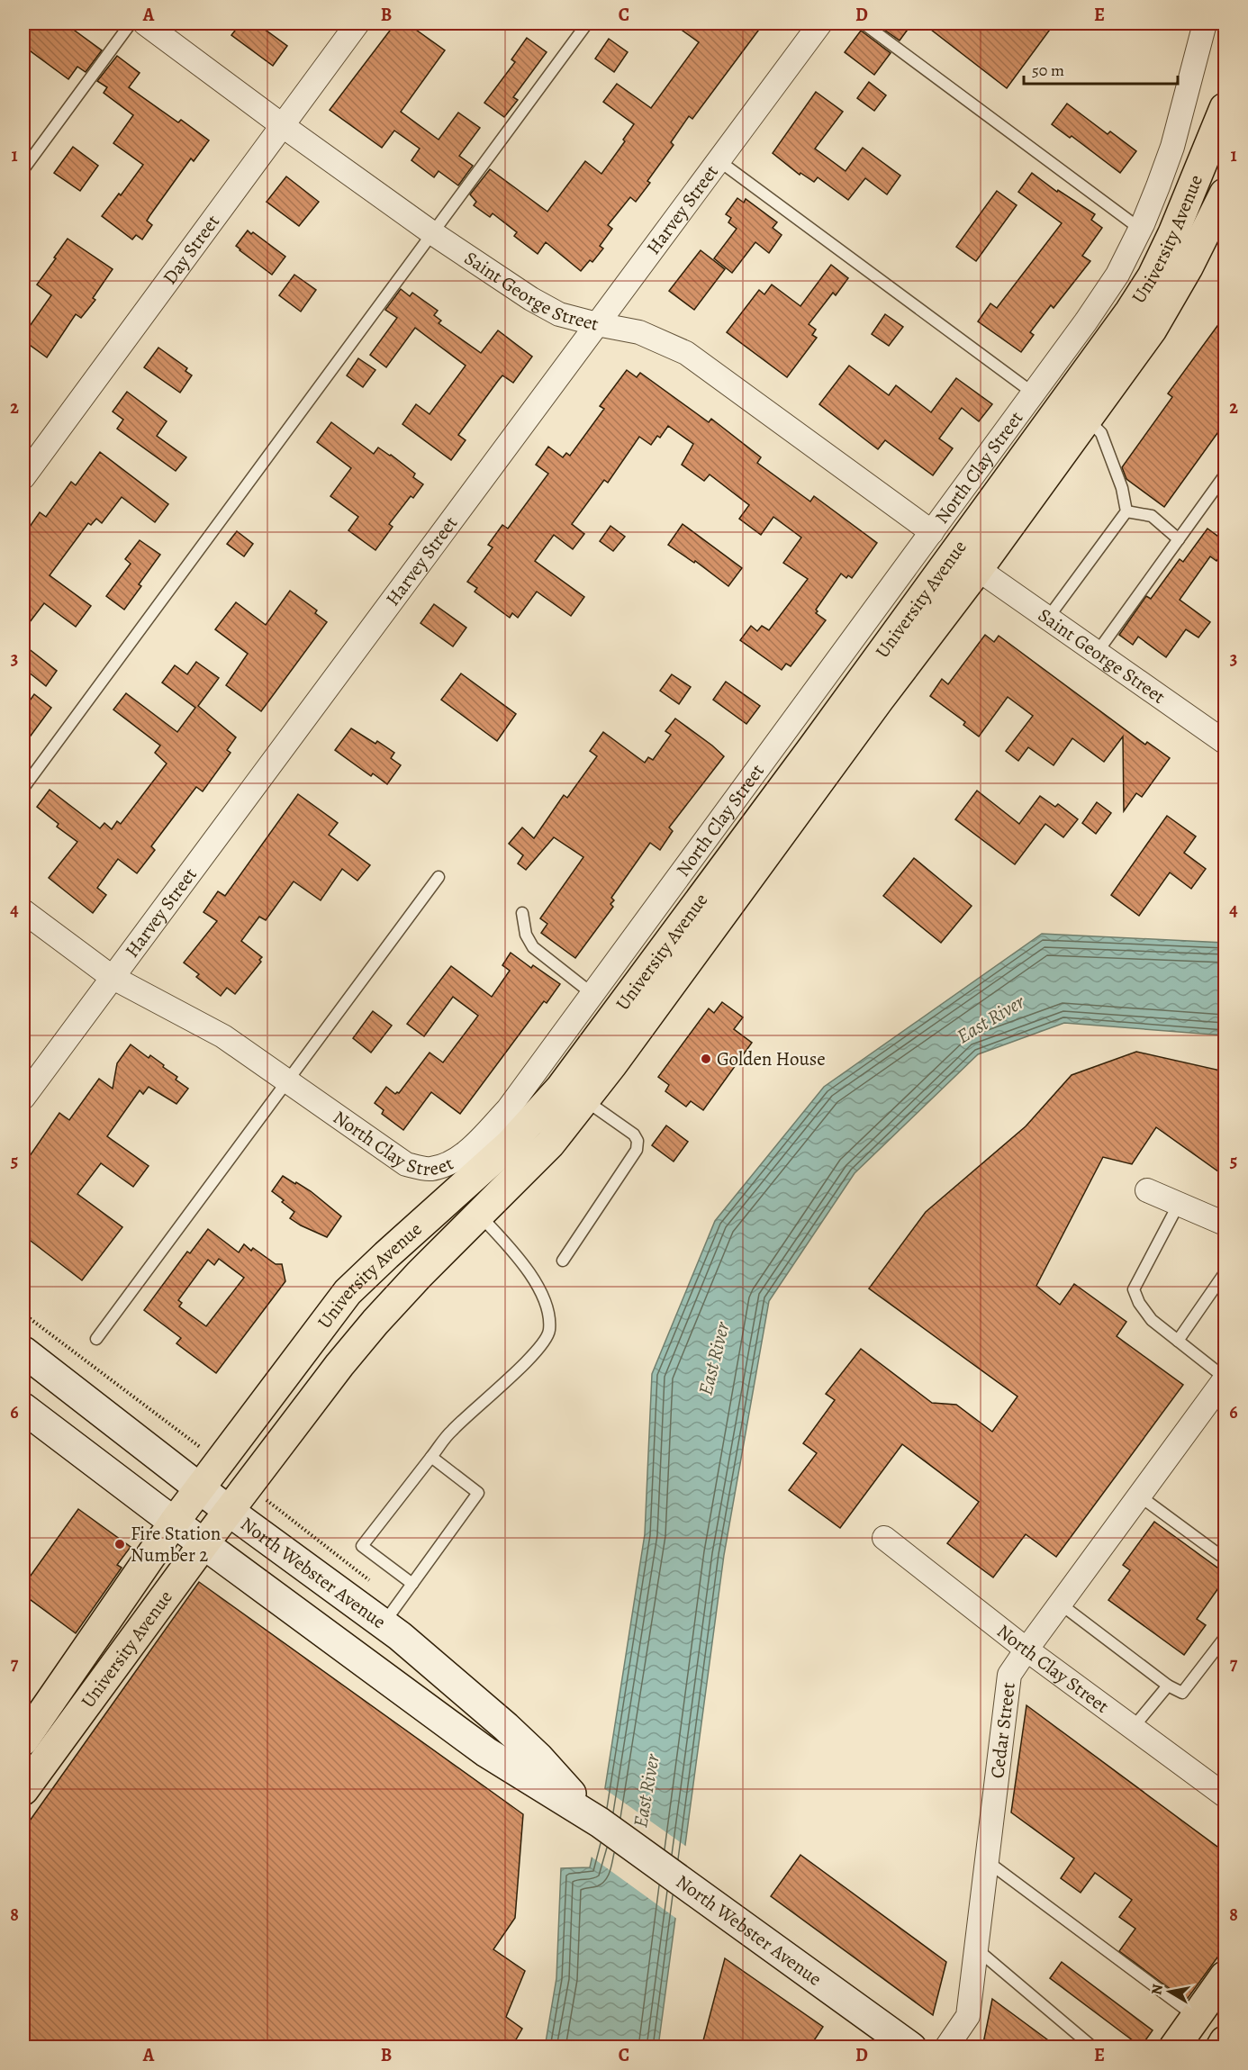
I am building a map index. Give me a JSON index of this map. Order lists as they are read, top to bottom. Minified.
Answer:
{"streets":{"main road":["University Avenue","North Webster Avenue"],"street":["Harvey Street","Day Street","Saint George Street","North Clay Street","Cedar Street"]},"crossings":[["Harvey Street","Saint George Street"],["Harvey Street","North Clay Street"],["University Avenue","Saint George Street"],["University Avenue","North Webster Avenue"],["Day Street","Saint George Street"],["Saint George Street","North Clay Street"],["North Clay Street","Cedar Street"]],"water":["East River"],"places":["Golden House","Fire Station Number 2"],"scale_bar":"50 m","north":"left","grid":{"columns":["A","B","C","D","E"],"rows":["1","2","3","4","5","6","7","8"]}}
